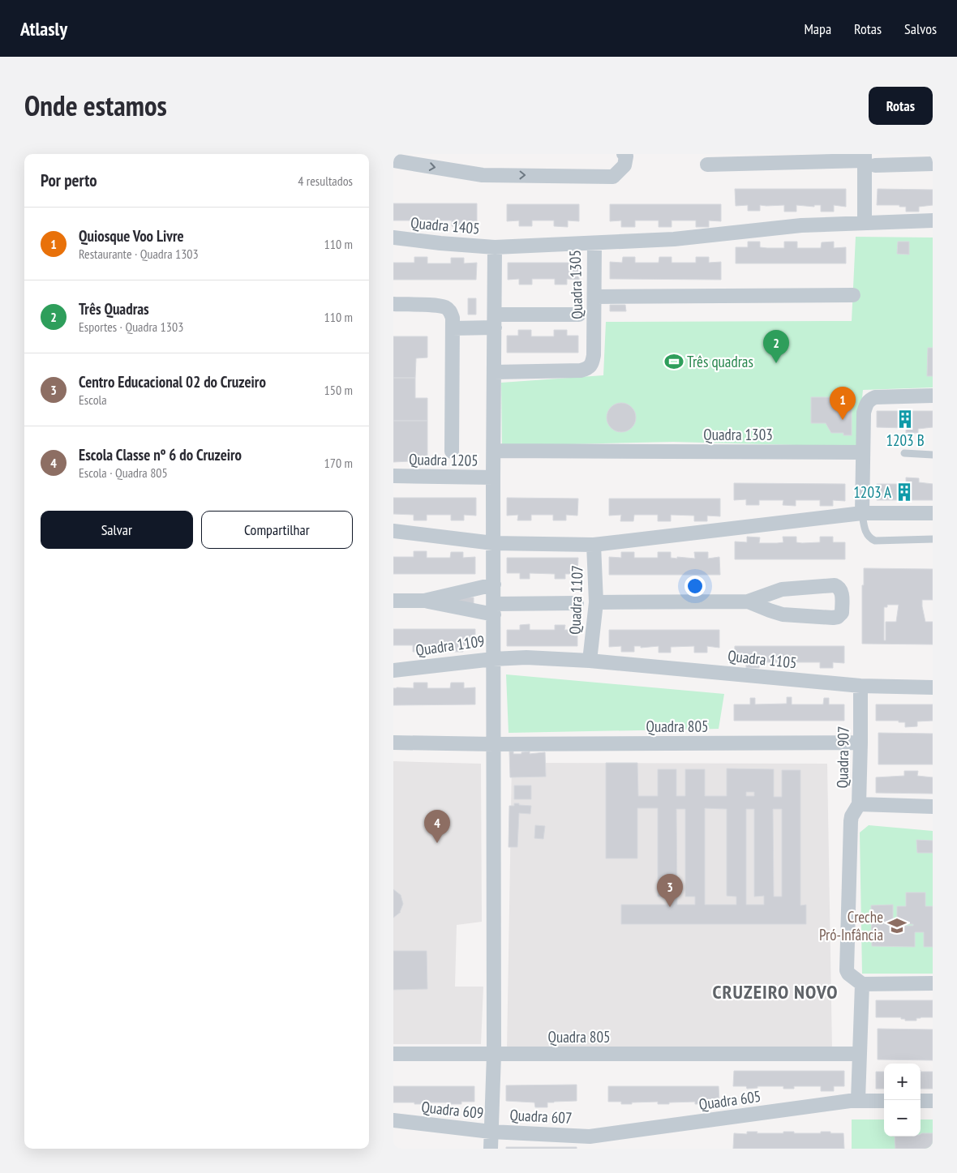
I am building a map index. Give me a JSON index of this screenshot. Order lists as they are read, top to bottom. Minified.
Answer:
{"streets":{"street":["Quadra 1405","Quadra 1305","Quadra 1303","Quadra 1205","Quadra 1107","Quadra 1109","Quadra 1105","Quadra 805","Quadra 907","Quadra 605","Quadra 609","Quadra 607"]},"crossings":[["Quadra 1405","Quadra 1305"],["Quadra 1303","Quadra 1205"],["Quadra 1205","Quadra 1107"],["Quadra 1205","Quadra 1109"],["Quadra 1107","Quadra 1109"],["Quadra 1107","Quadra 1105"],["Quadra 1105","Quadra 907"],["Quadra 805","Quadra 907"],["Quadra 605","Quadra 607"],["Quadra 609","Quadra 607"]],"districts":["CRUZEIRO NOVO"],"places":{"sports":["Três quadras"],"building":["1203 B","1203 A"],"school or university":["Creche Pró-Infância"]},"page":{"header":"Atlasly","nav":["Mapa","Rotas","Salvos"],"title":"Onde estamos","buttons":["Rotas",["Salvar","Compartilhar"]],"heading":["Por perto","4 resultados"],"list":[{"mark":"1","name":"Quiosque Voo Livre","note":"Restaurante · Quadra 1303","value":"110 m"},{"mark":"2","name":"Três Quadras","note":"Esportes · Quadra 1303","value":"110 m"},{"mark":"3","name":"Centro Educacional 02 do Cruzeiro","note":"Escola","value":"150 m"},{"mark":"4","name":"Escola Classe nº 6 do Cruzeiro","note":"Escola · Quadra 805","value":"170 m"}],"pins":["2","1","4","3"],"map_buttons":["+","−"]}}
